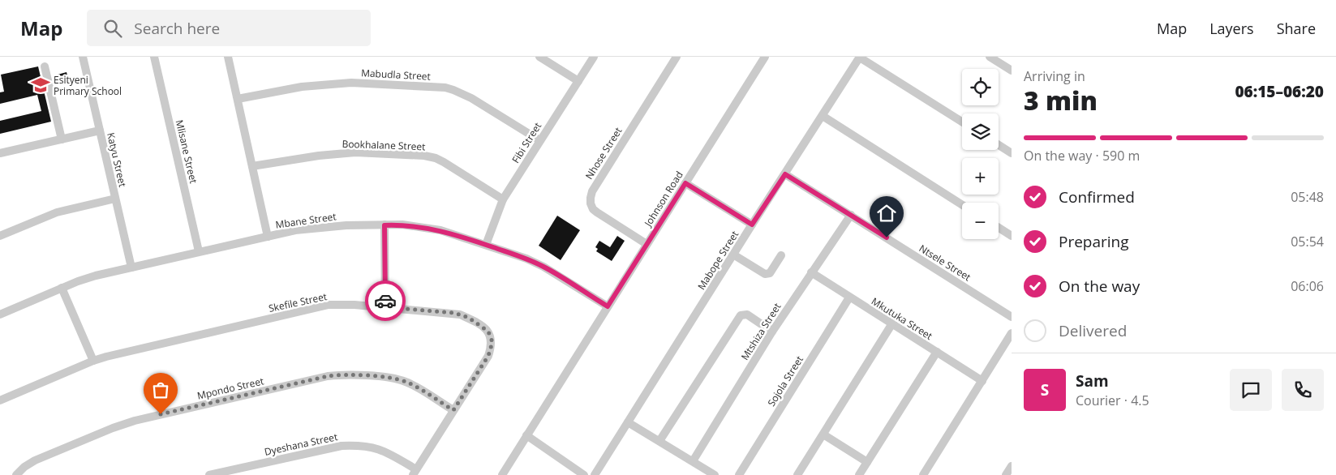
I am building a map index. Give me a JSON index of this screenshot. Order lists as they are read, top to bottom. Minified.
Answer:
{"streets":{"street":["Mabudla Street","Fibi Street","Bookhalane Street","Mlisane Street","Nhose Street","Katyu Street","Johnson Road","Mbane Street","Mabope Street","Ntsele Street","Skefile Street","Mkutuka Street","Mtshiza Street","Sojola Street","Mpondo Street","Dyeshana Street"]},"crossings":[["Mabudla Street","Fibi Street"],["Fibi Street","Bookhalane Street"],["Fibi Street","Mbane Street"],["Mlisane Street","Mbane Street"],["Nhose Street","Johnson Road"],["Katyu Street","Mbane Street"],["Johnson Road","Mbane Street"],["Mabope Street","Ntsele Street"],["Ntsele Street","Mtshiza Street"],["Skefile Street","Mpondo Street"],["Skefile Street","Dyeshana Street"],["Mkutuka Street","Mtshiza Street"],["Mkutuka Street","Sojola Street"]],"places":{"school or university":["Esityeni Primary School"]},"page":{"header":"Map","search":"Search here","nav":["Map","Layers","Share"],"heading":["3 min","Arriving in","06:15–06:20"],"panel":["Sam","Courier · 4.5"],"map_buttons":["+","−"],"bar":"On the way · 590 m","list":[["Confirmed","05:48"],["Preparing","05:54"],["On the way","06:06"],"Delivered"],"round":"S"}}
